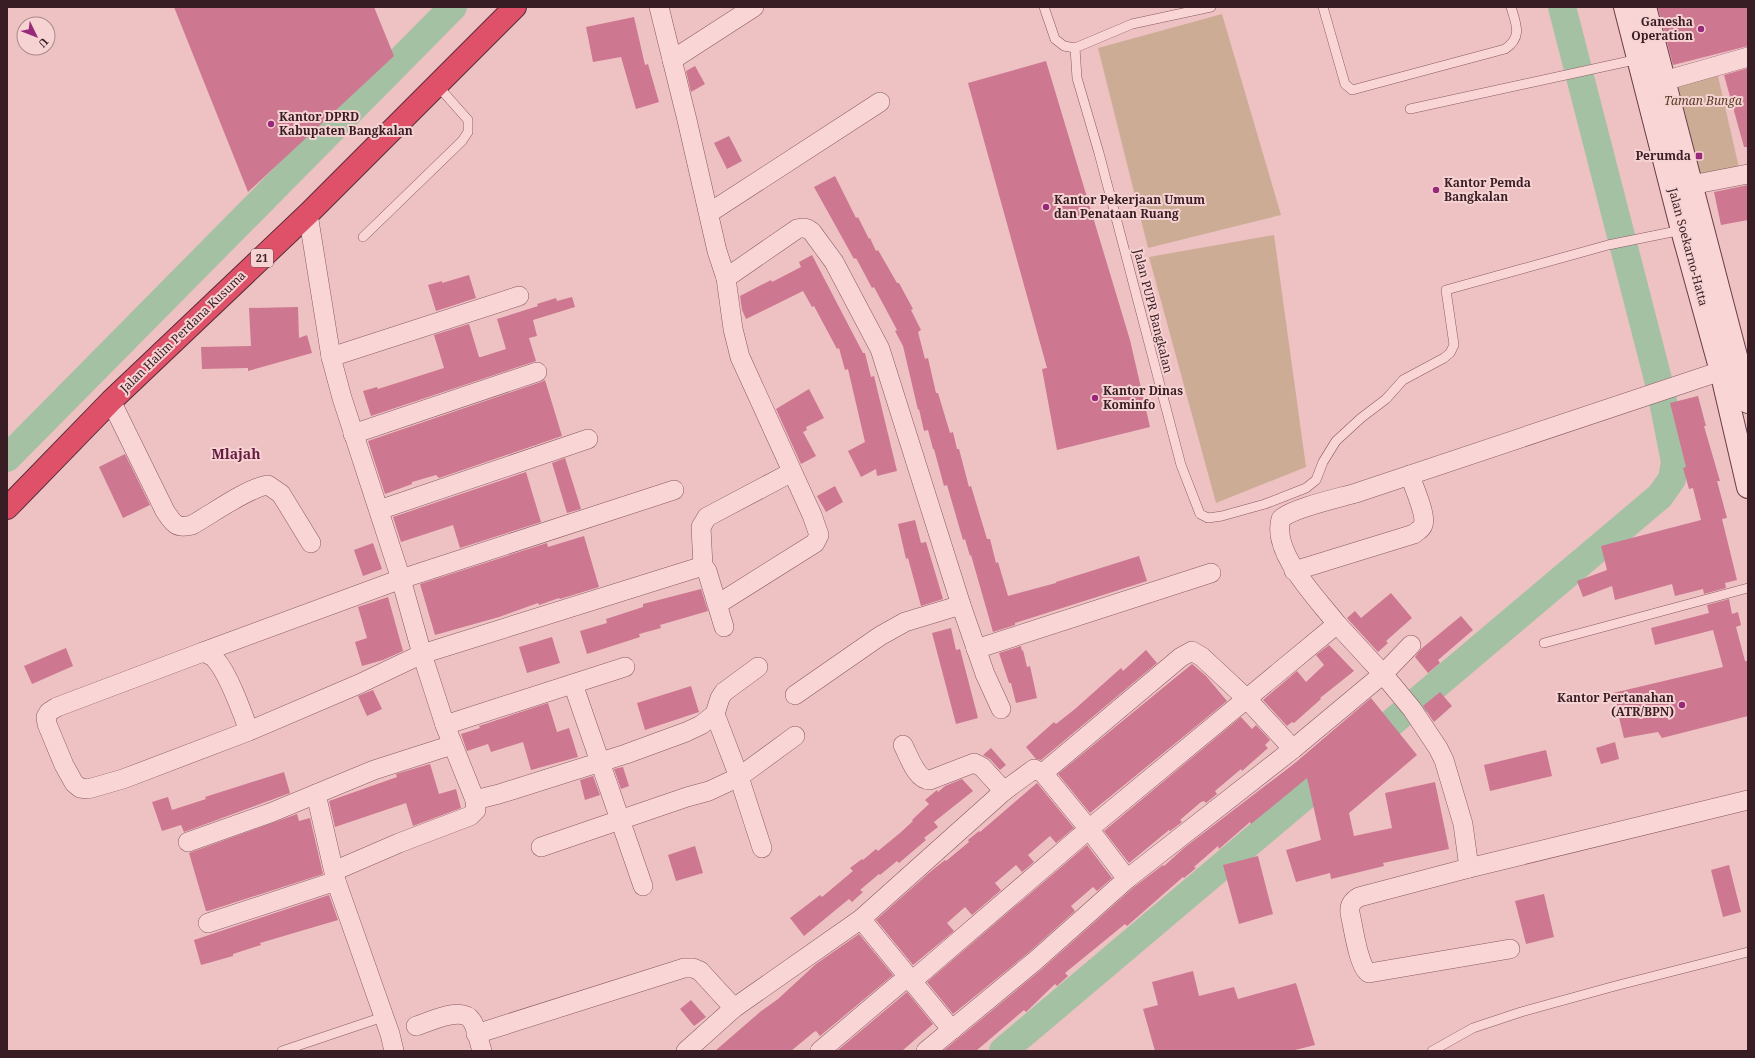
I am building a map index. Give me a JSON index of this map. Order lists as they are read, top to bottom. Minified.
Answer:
{"streets":{"highway":["21","Jalan Halim Perdana Kusuma"],"main road":["Jalan Soekarno-Hatta"],"lane":["Jalan PUPR Bangkalan"]},"crossings":[["Jalan Soekarno-Hatta","Jalan PUPR Bangkalan"]],"districts":["Mlajah"],"parks":["Taman Bunga"],"places":{"other":["Ganesha Operation","Kantor DPRD Kabupaten Bangkalan","Kantor Pemda Bangkalan","Kantor Pekerjaan Umum dan Penataan Ruang","Kantor Dinas Kominfo","Kantor Pertanahan (ATR/BPN)"],"transit":["Perumda"]},"north":"bottom right"}
